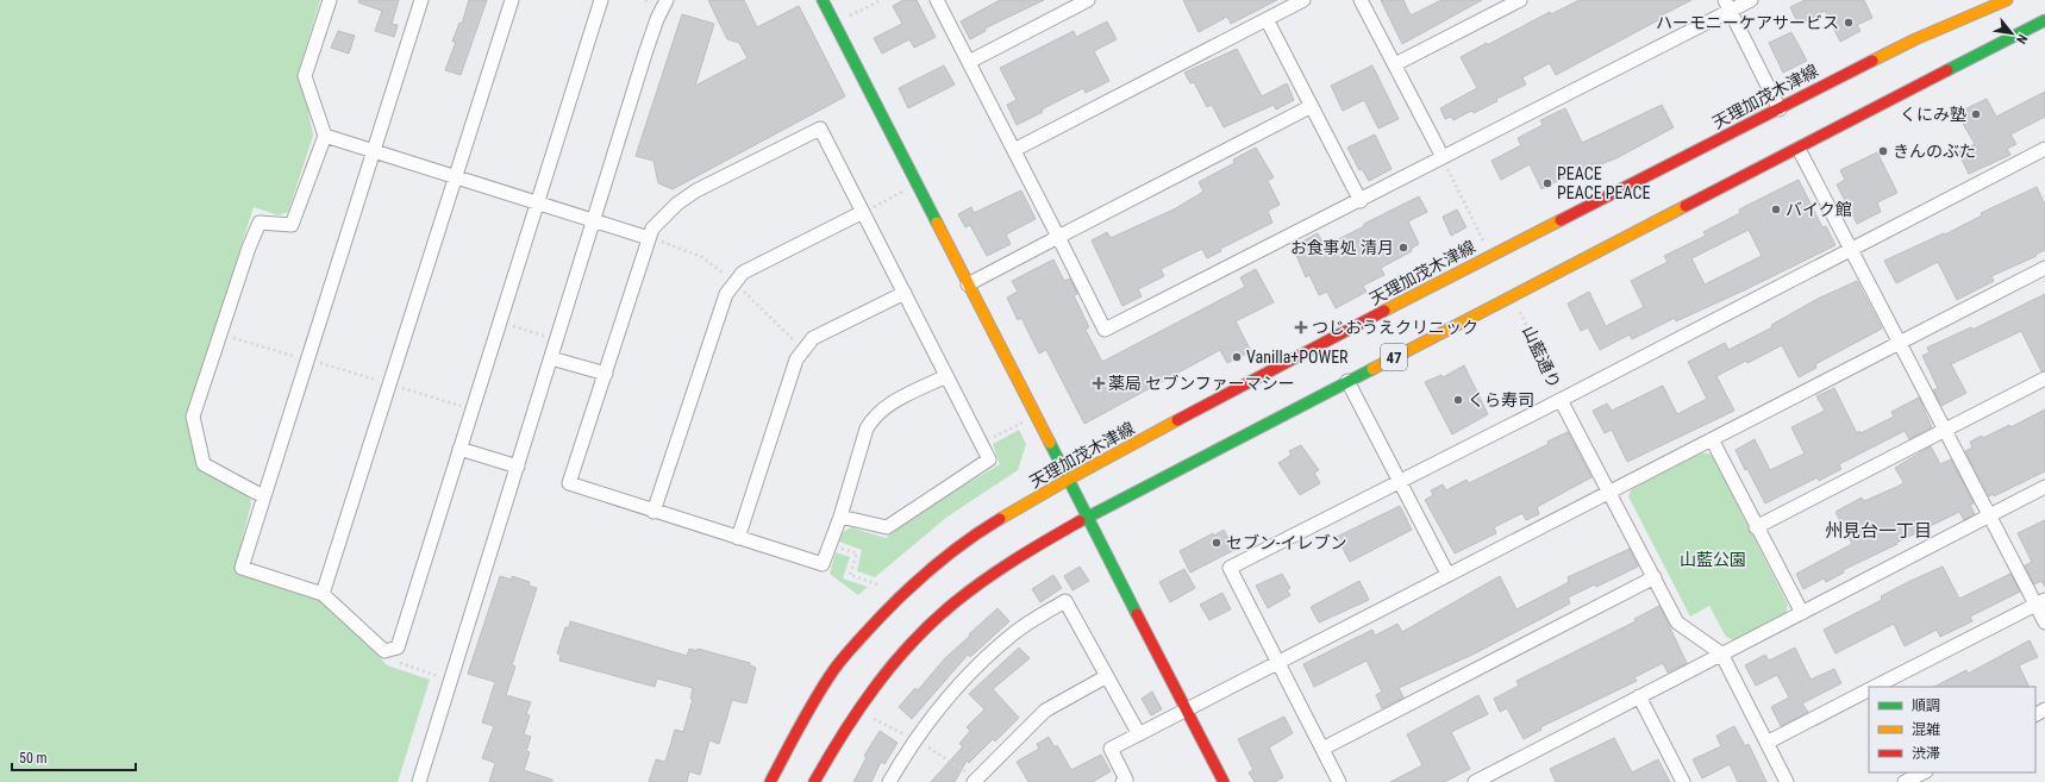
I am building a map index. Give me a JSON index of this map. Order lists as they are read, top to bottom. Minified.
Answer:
{"streets":{"main road":["天理加茂木津線","47"],"path":["山藍通り"]},"districts":["州見台一丁目"],"parks":["山藍公園"],"places":{"other":["ハーモニーケアサービス","くにみ塾","きんのぶた","PEACE PEACE PEACE","バイク館","お食事処 清月","Vanilla+POWER","くら寿司","セブン-イレブン"],"health":["つじおうえクリニック","薬局 セブンファーマシー"]},"legend":["順調","混雑","渋滞"],"scale_bar":"50 m","north":"bottom right"}
